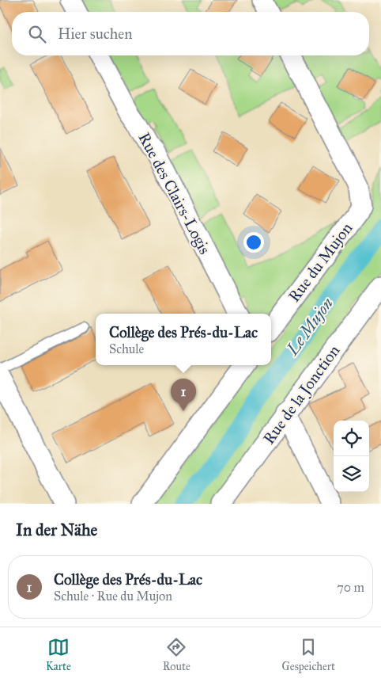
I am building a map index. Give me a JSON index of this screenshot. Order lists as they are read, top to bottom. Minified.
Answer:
{"streets":{"street":["Rue des Clairs-Logis","Rue du Mujon","Rue de la Jonction"]},"water":["Le Mujon"],"page":{"search":"Hier suchen","popup":["Collège des Prés-du-Lac","Schule"],"pins":"1","heading":"In der Nähe","list":[{"mark":"1","name":"Collège des Prés-du-Lac","note":"Schule · Rue du Mujon","value":"70 m"}],"nav":["Karte","Route","Gespeichert"]}}
